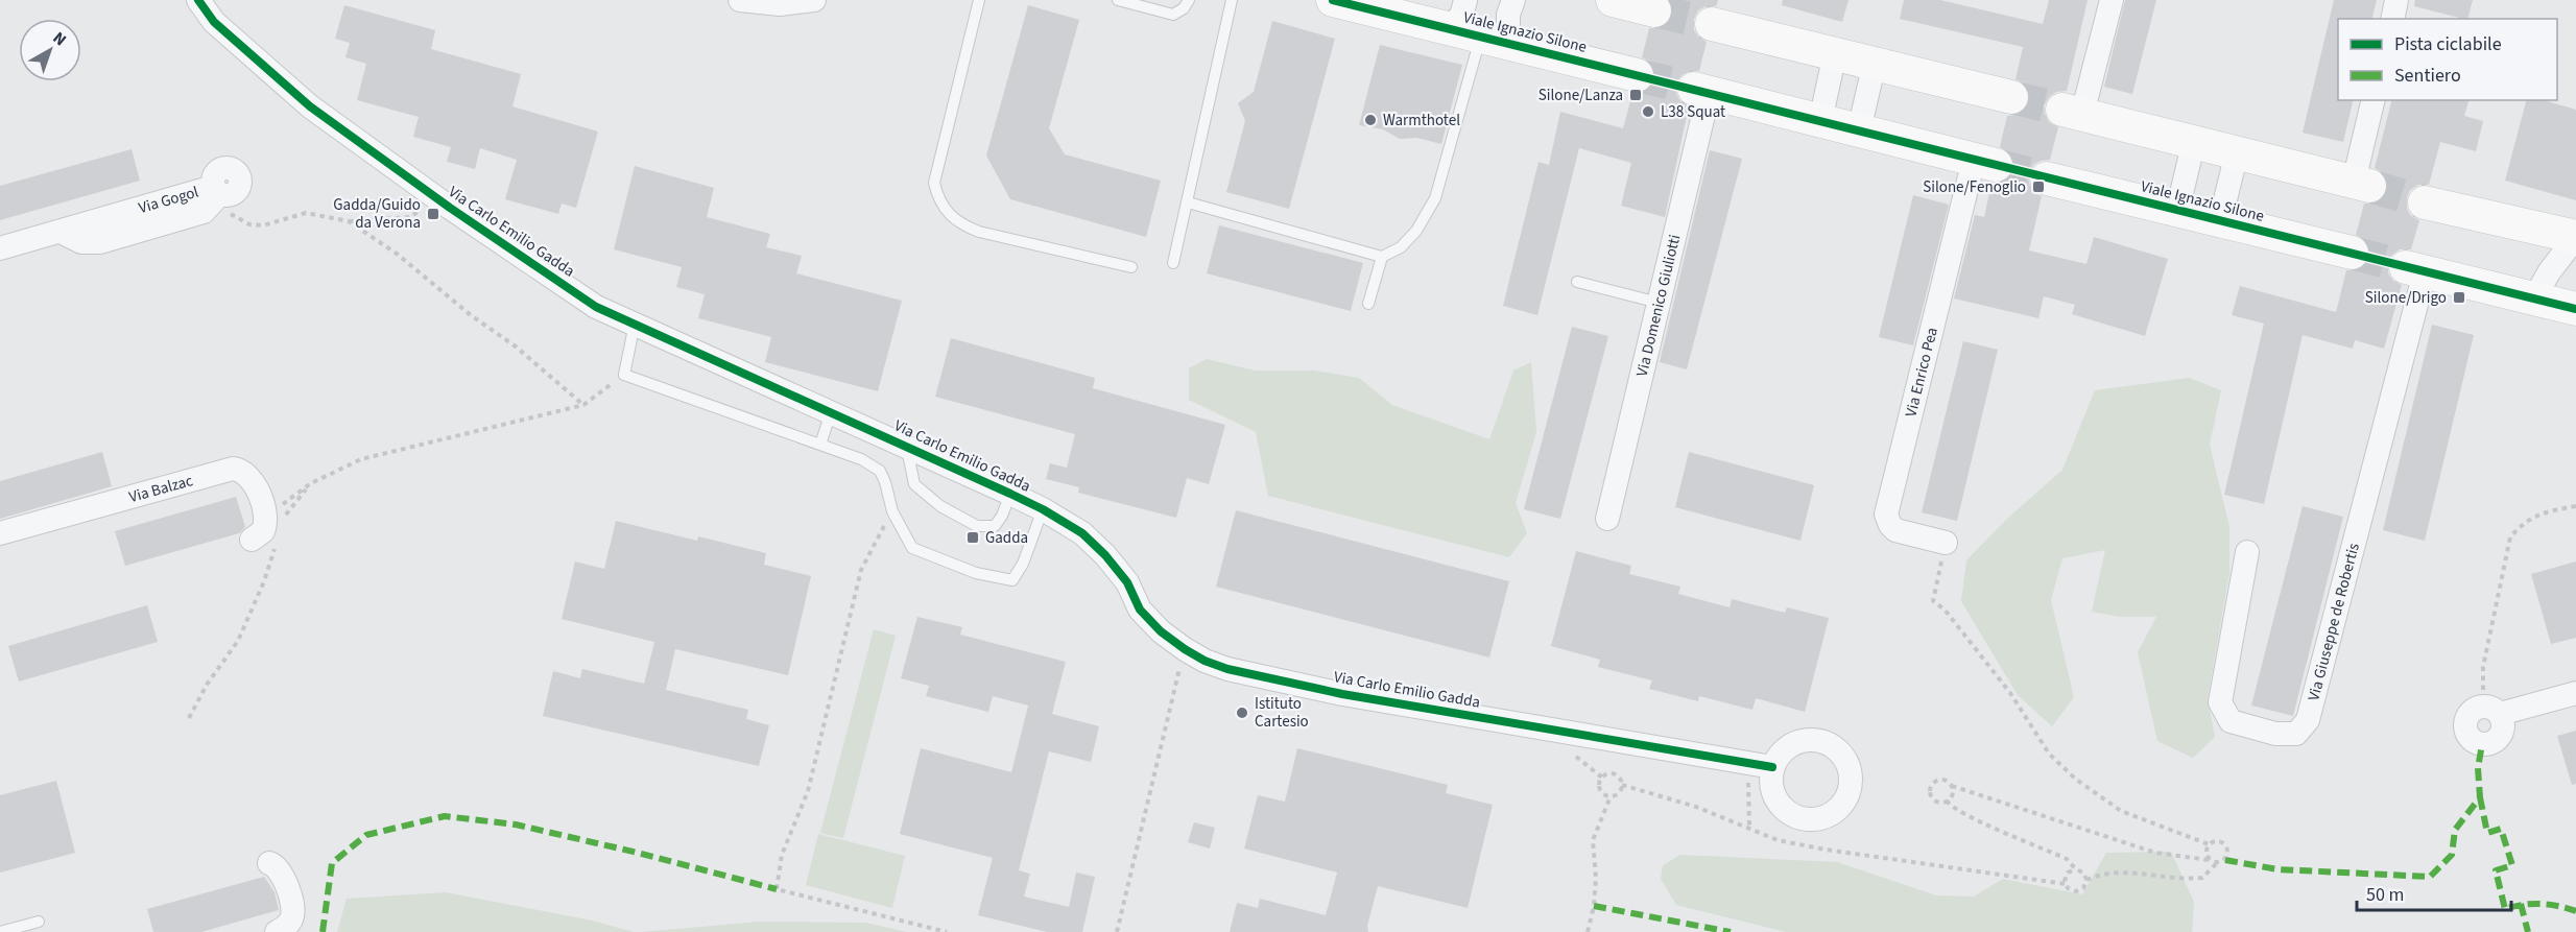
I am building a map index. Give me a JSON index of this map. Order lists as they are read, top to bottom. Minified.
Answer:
{"streets":{"street":["Viale Ignazio Silone","Via Gogol","Via Carlo Emilio Gadda","Via Domenico Giuliotti","Via Enrico Pea","Via Balzac","Via Giuseppe de Robertis"]},"places":{"transit":["Silone/Lanza","Silone/Fenoglio","Gadda/Guido da Verona","Silone/Drigo","Gadda"],"other":["L38 Squat","Warmthotel","Istituto Cartesio"]},"legend":["Pista ciclabile","Sentiero"],"scale_bar":"50 m","north":"top right"}
